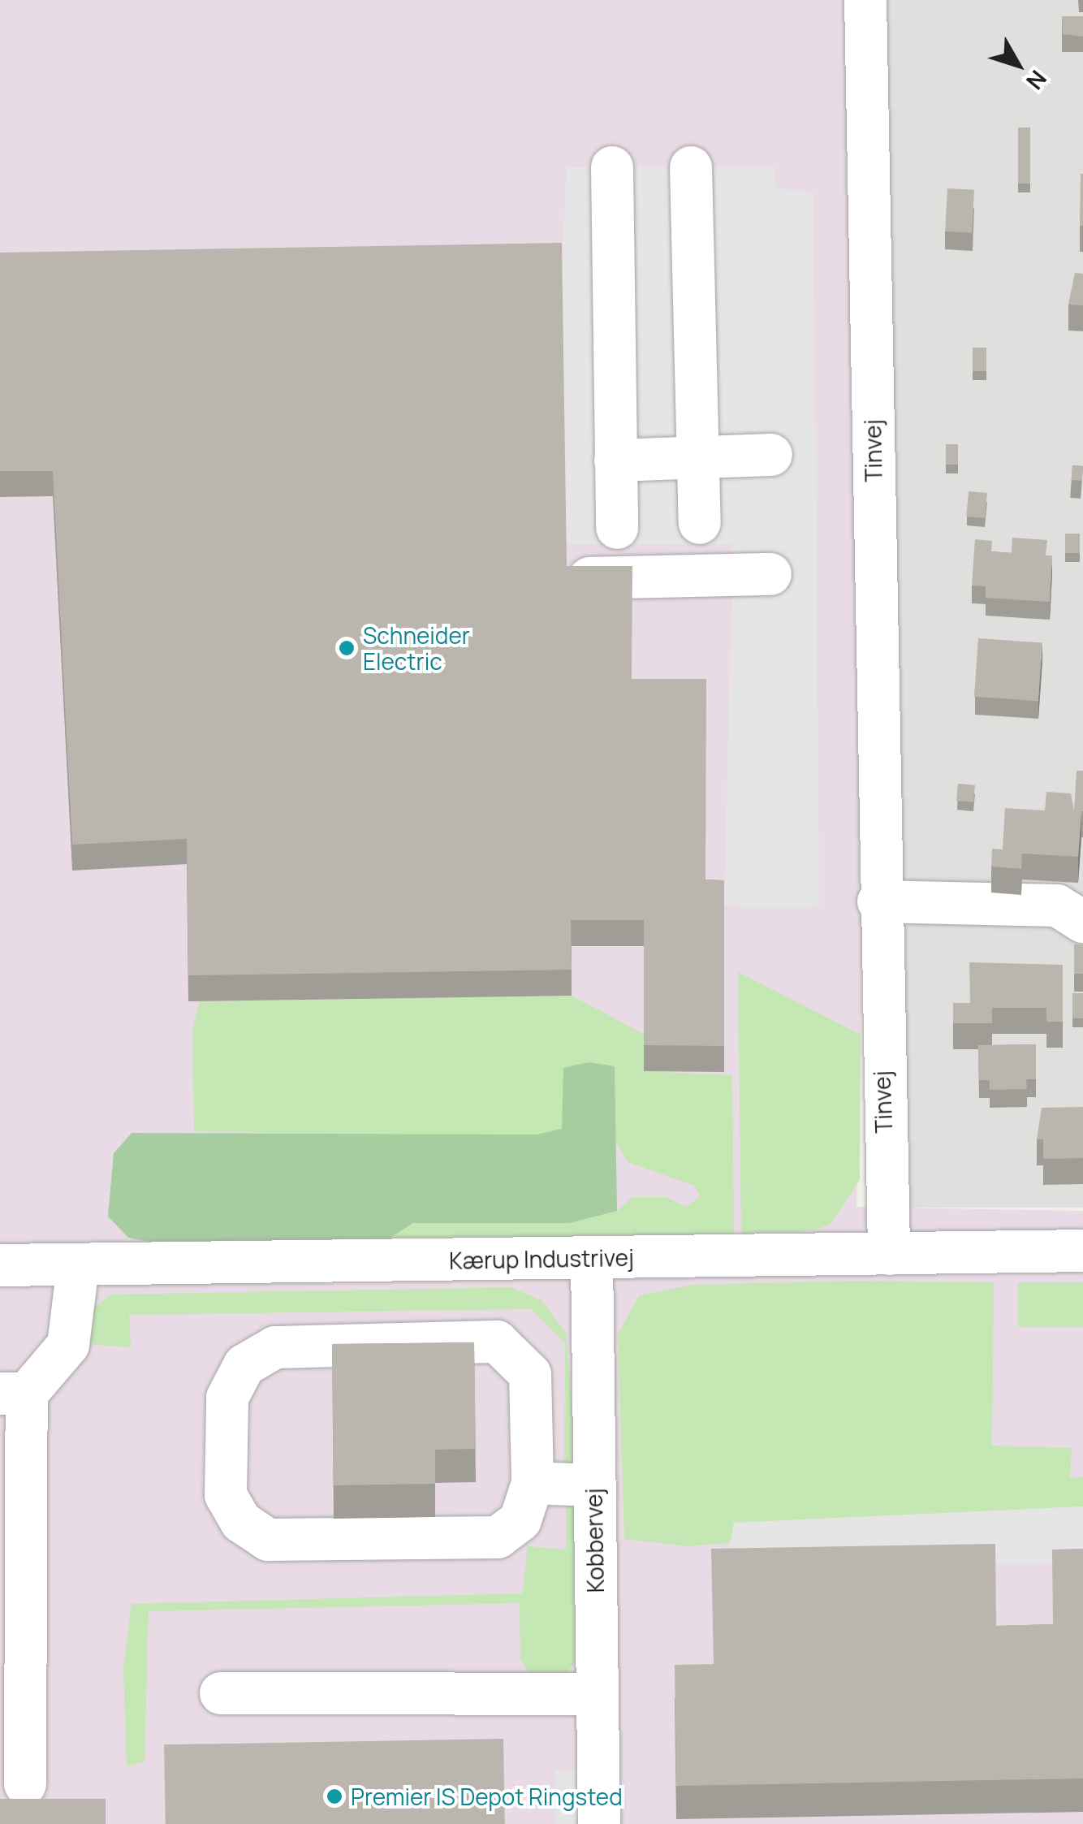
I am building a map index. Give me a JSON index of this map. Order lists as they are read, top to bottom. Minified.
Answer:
{"streets":{"street":["Tinvej","Kærup Industrivej","Kobbervej"]},"crossings":[["Tinvej","Kærup Industrivej"],["Kærup Industrivej","Kobbervej"]],"places":["Schneider Electric","Premier IS Depot Ringsted"],"north":"bottom right"}
